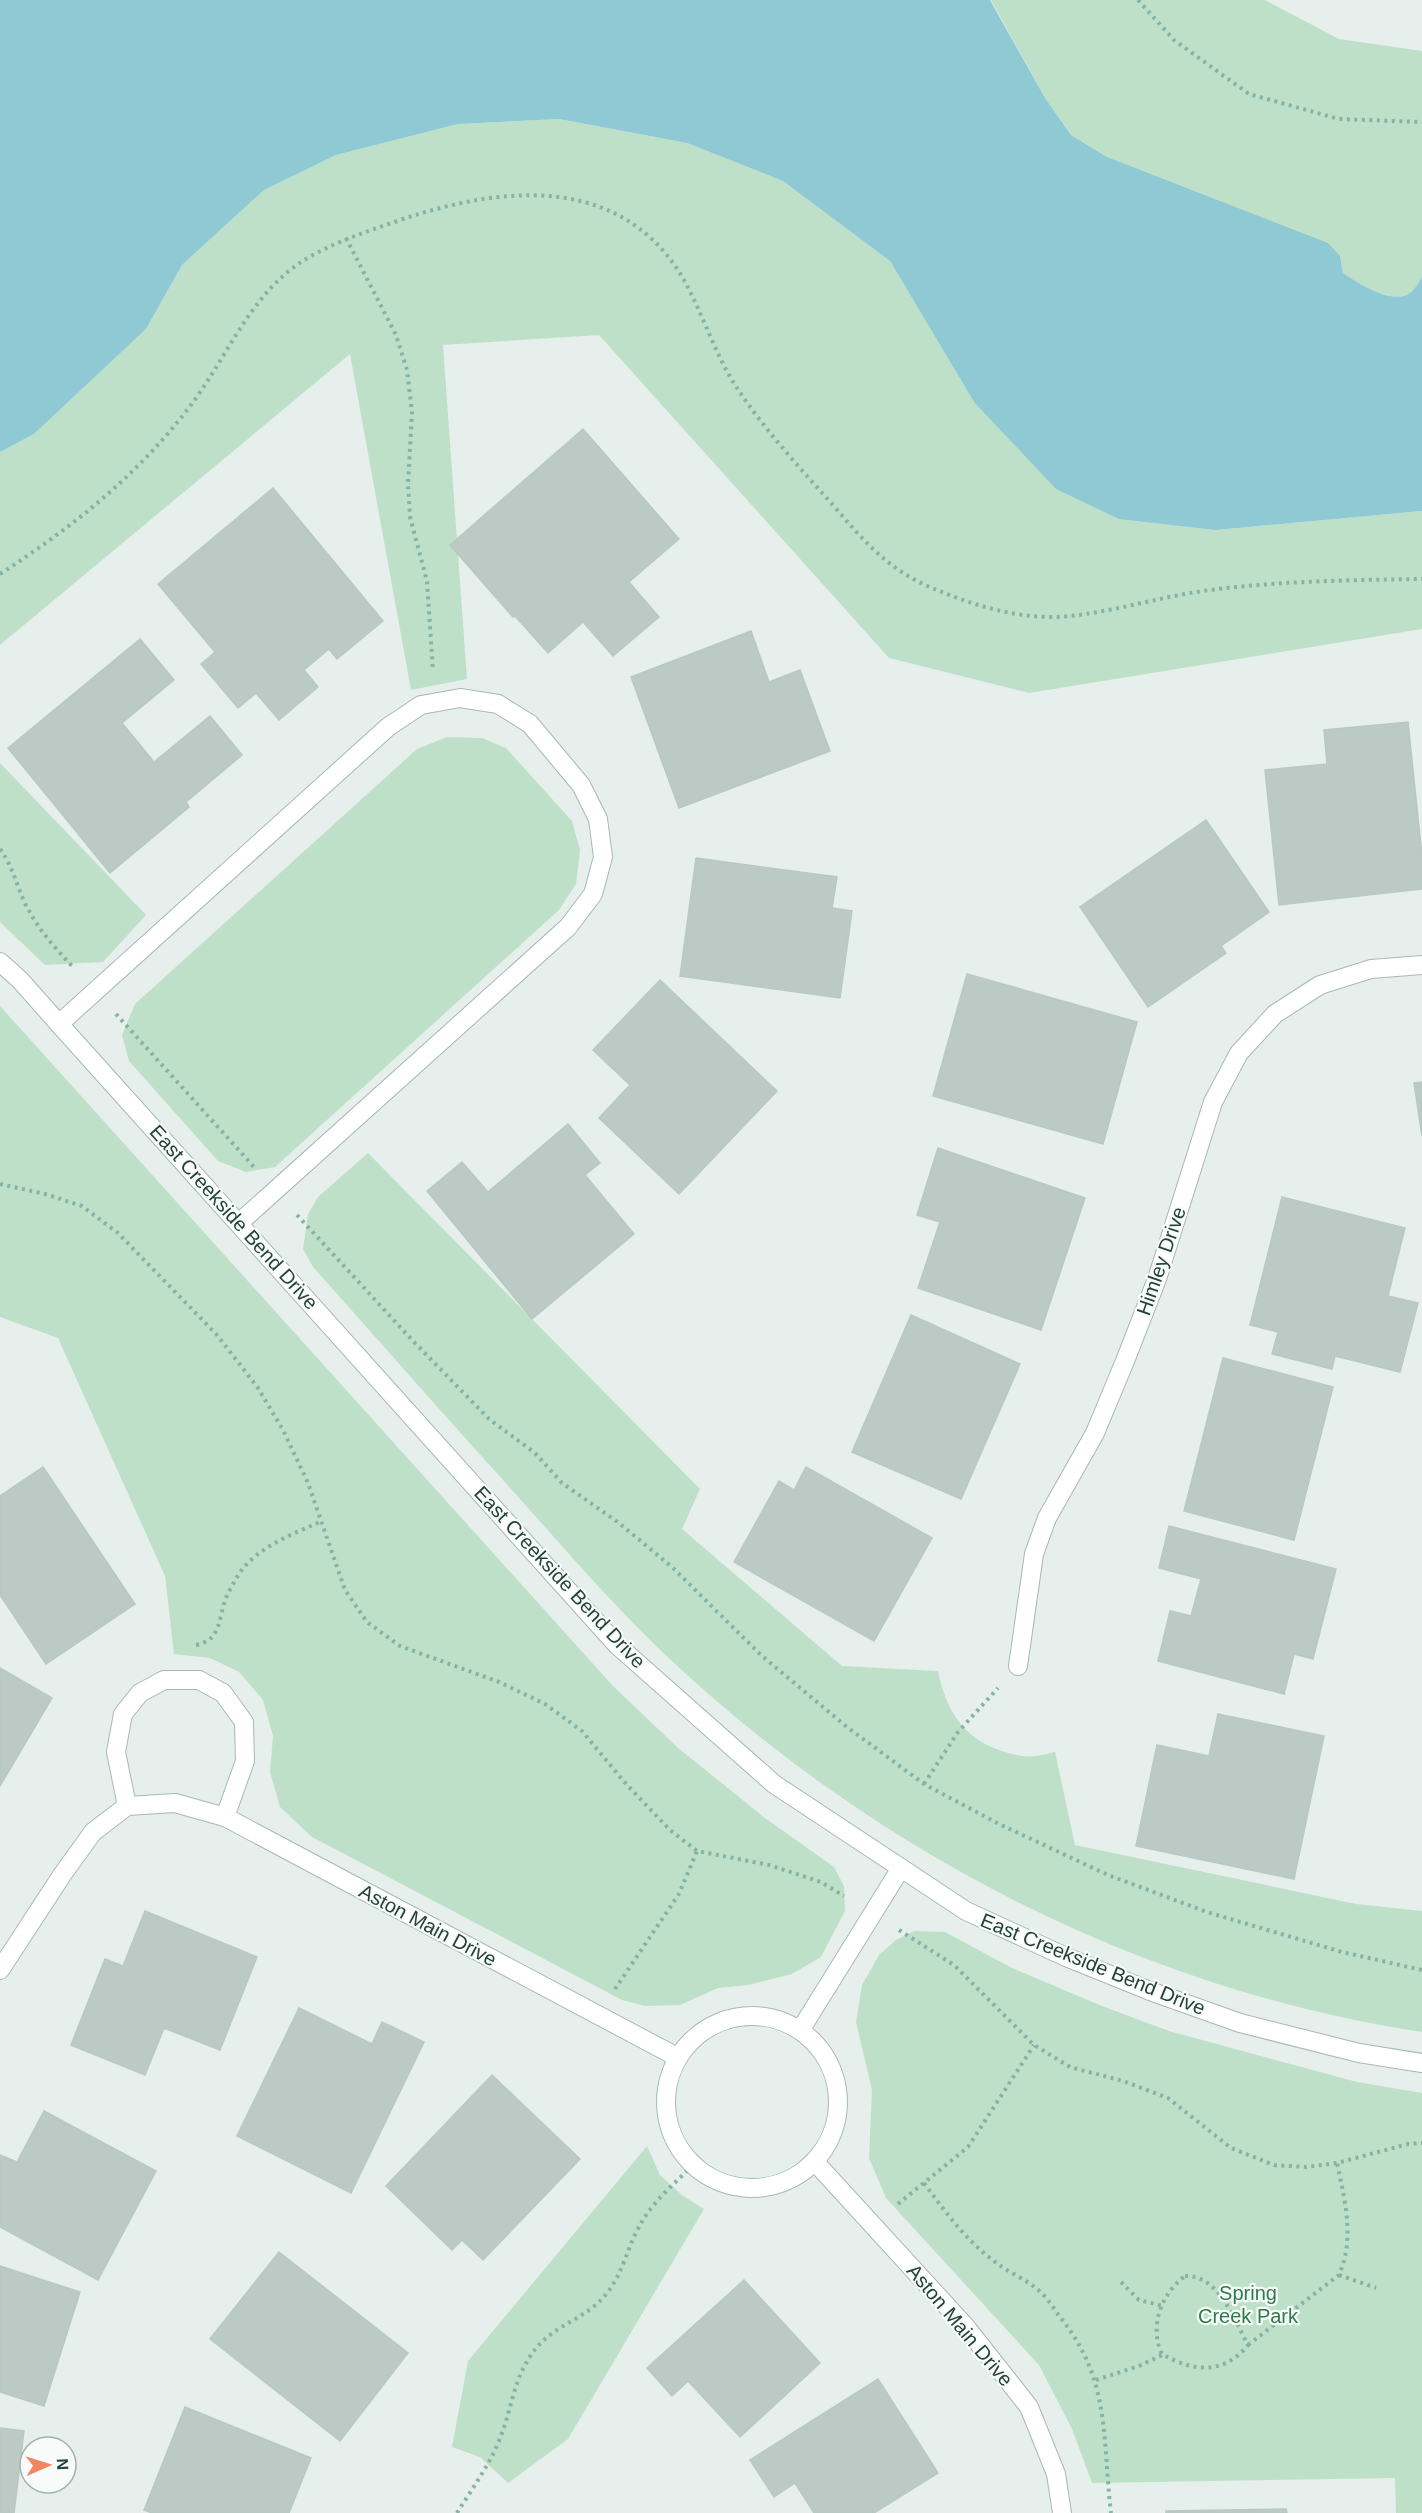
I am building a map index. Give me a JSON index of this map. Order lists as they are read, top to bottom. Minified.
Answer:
{"streets":{"street":["East Creekside Bend Drive","Himley Drive","Aston Main Drive"]},"parks":["Spring Creek Park"],"north":"right"}
